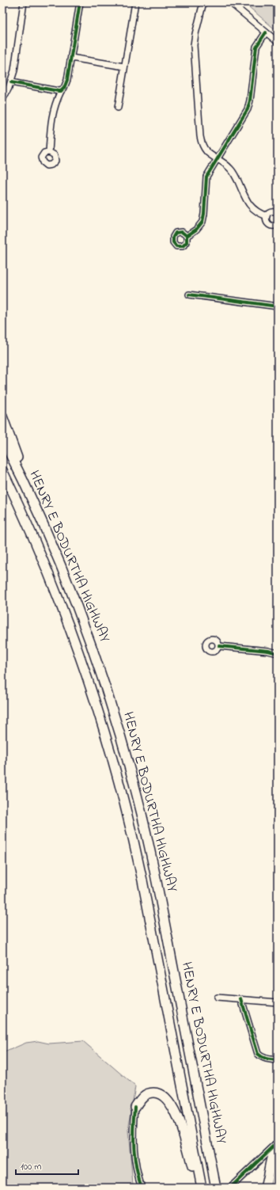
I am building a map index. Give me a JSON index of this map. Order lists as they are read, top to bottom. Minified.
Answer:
{"streets":{"highway":["HENRY E BODURTHA HIGHWAY"]},"scale_bar":"100 m"}
